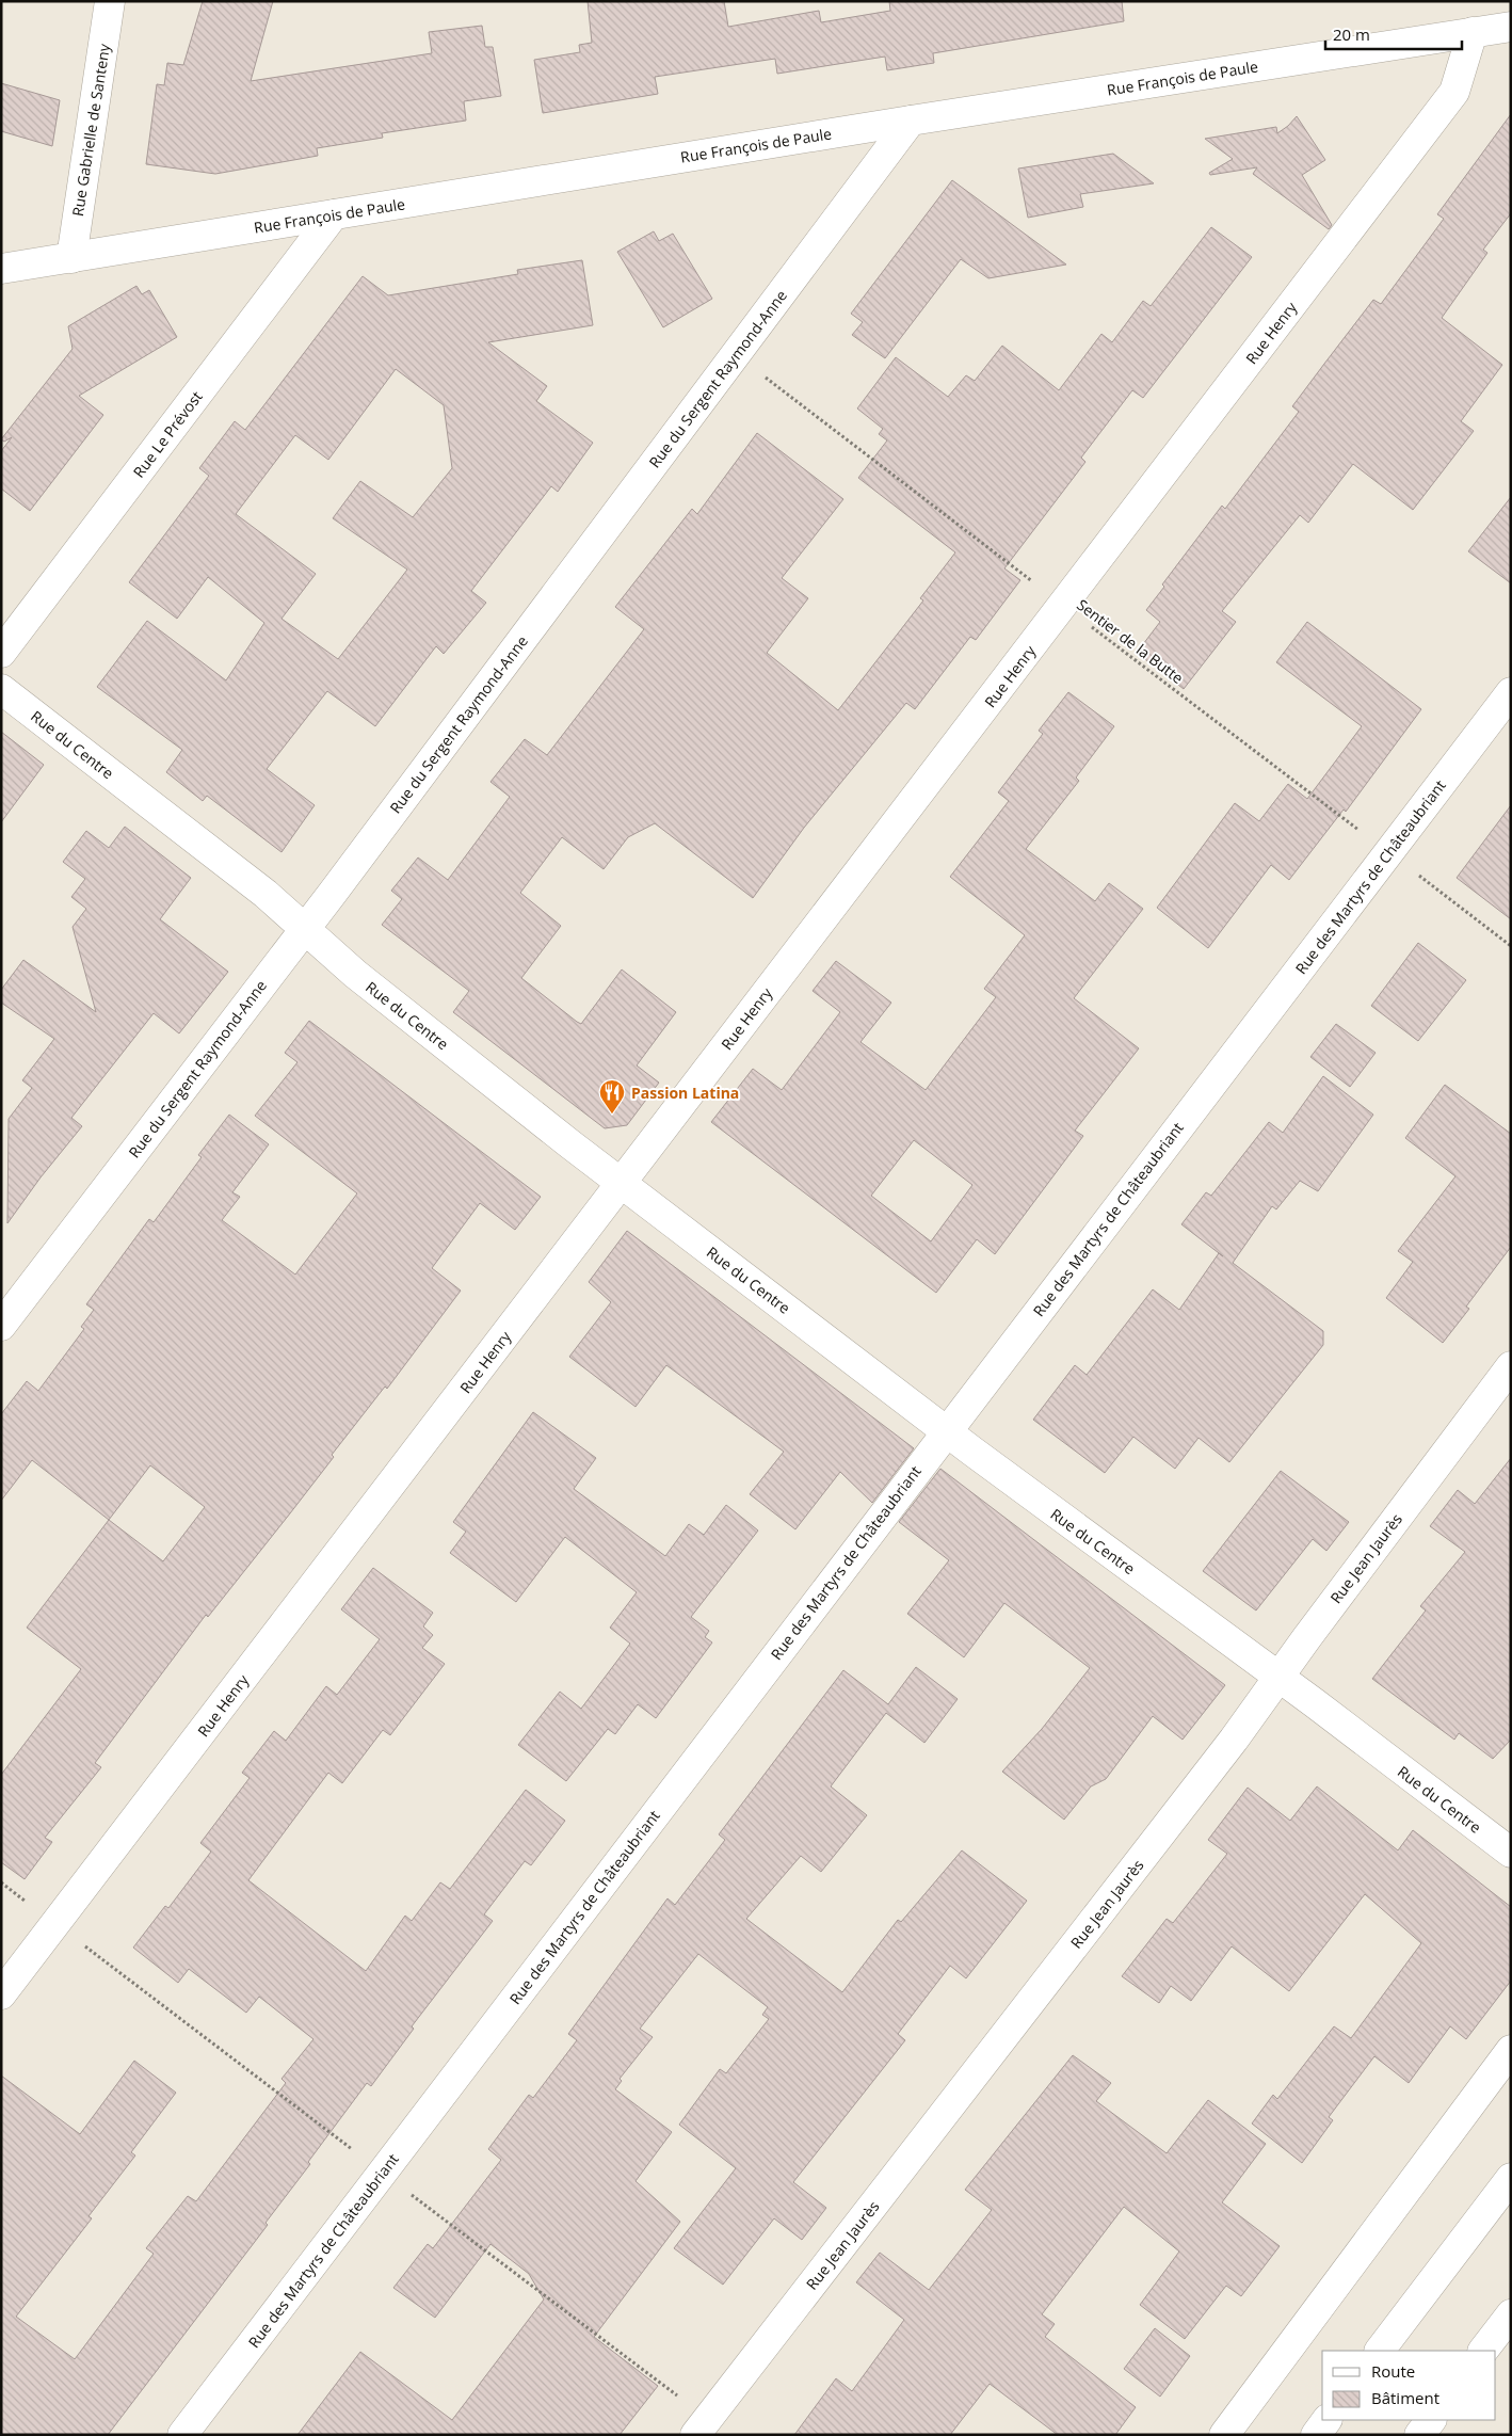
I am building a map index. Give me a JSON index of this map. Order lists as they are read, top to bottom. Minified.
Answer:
{"streets":{"street":["Rue François de Paule","Rue Gabrielle de Santeny","Rue Henry","Rue du Sergent Raymond-Anne","Rue Le Prévost","Rue du Centre","Rue des Martyrs de Châteaubriant","Rue Jean Jaurès"],"path":["Sentier de la Butte"]},"crossings":[["Rue François de Paule","Rue Gabrielle de Santeny"],["Rue François de Paule","Rue Henry"],["Rue François de Paule","Rue du Sergent Raymond-Anne"],["Rue François de Paule","Rue Le Prévost"],["Rue Henry","Sentier de la Butte"],["Rue Henry","Rue du Centre"],["Rue du Sergent Raymond-Anne","Sentier de la Butte"],["Rue du Sergent Raymond-Anne","Rue du Centre"],["Sentier de la Butte","Rue des Martyrs de Châteaubriant"],["Rue du Centre","Rue des Martyrs de Châteaubriant"],["Rue du Centre","Rue Jean Jaurès"]],"places":{"restaurant":["Passion Latina"]},"legend":["Route","Bâtiment"],"scale_bar":"20 m"}
